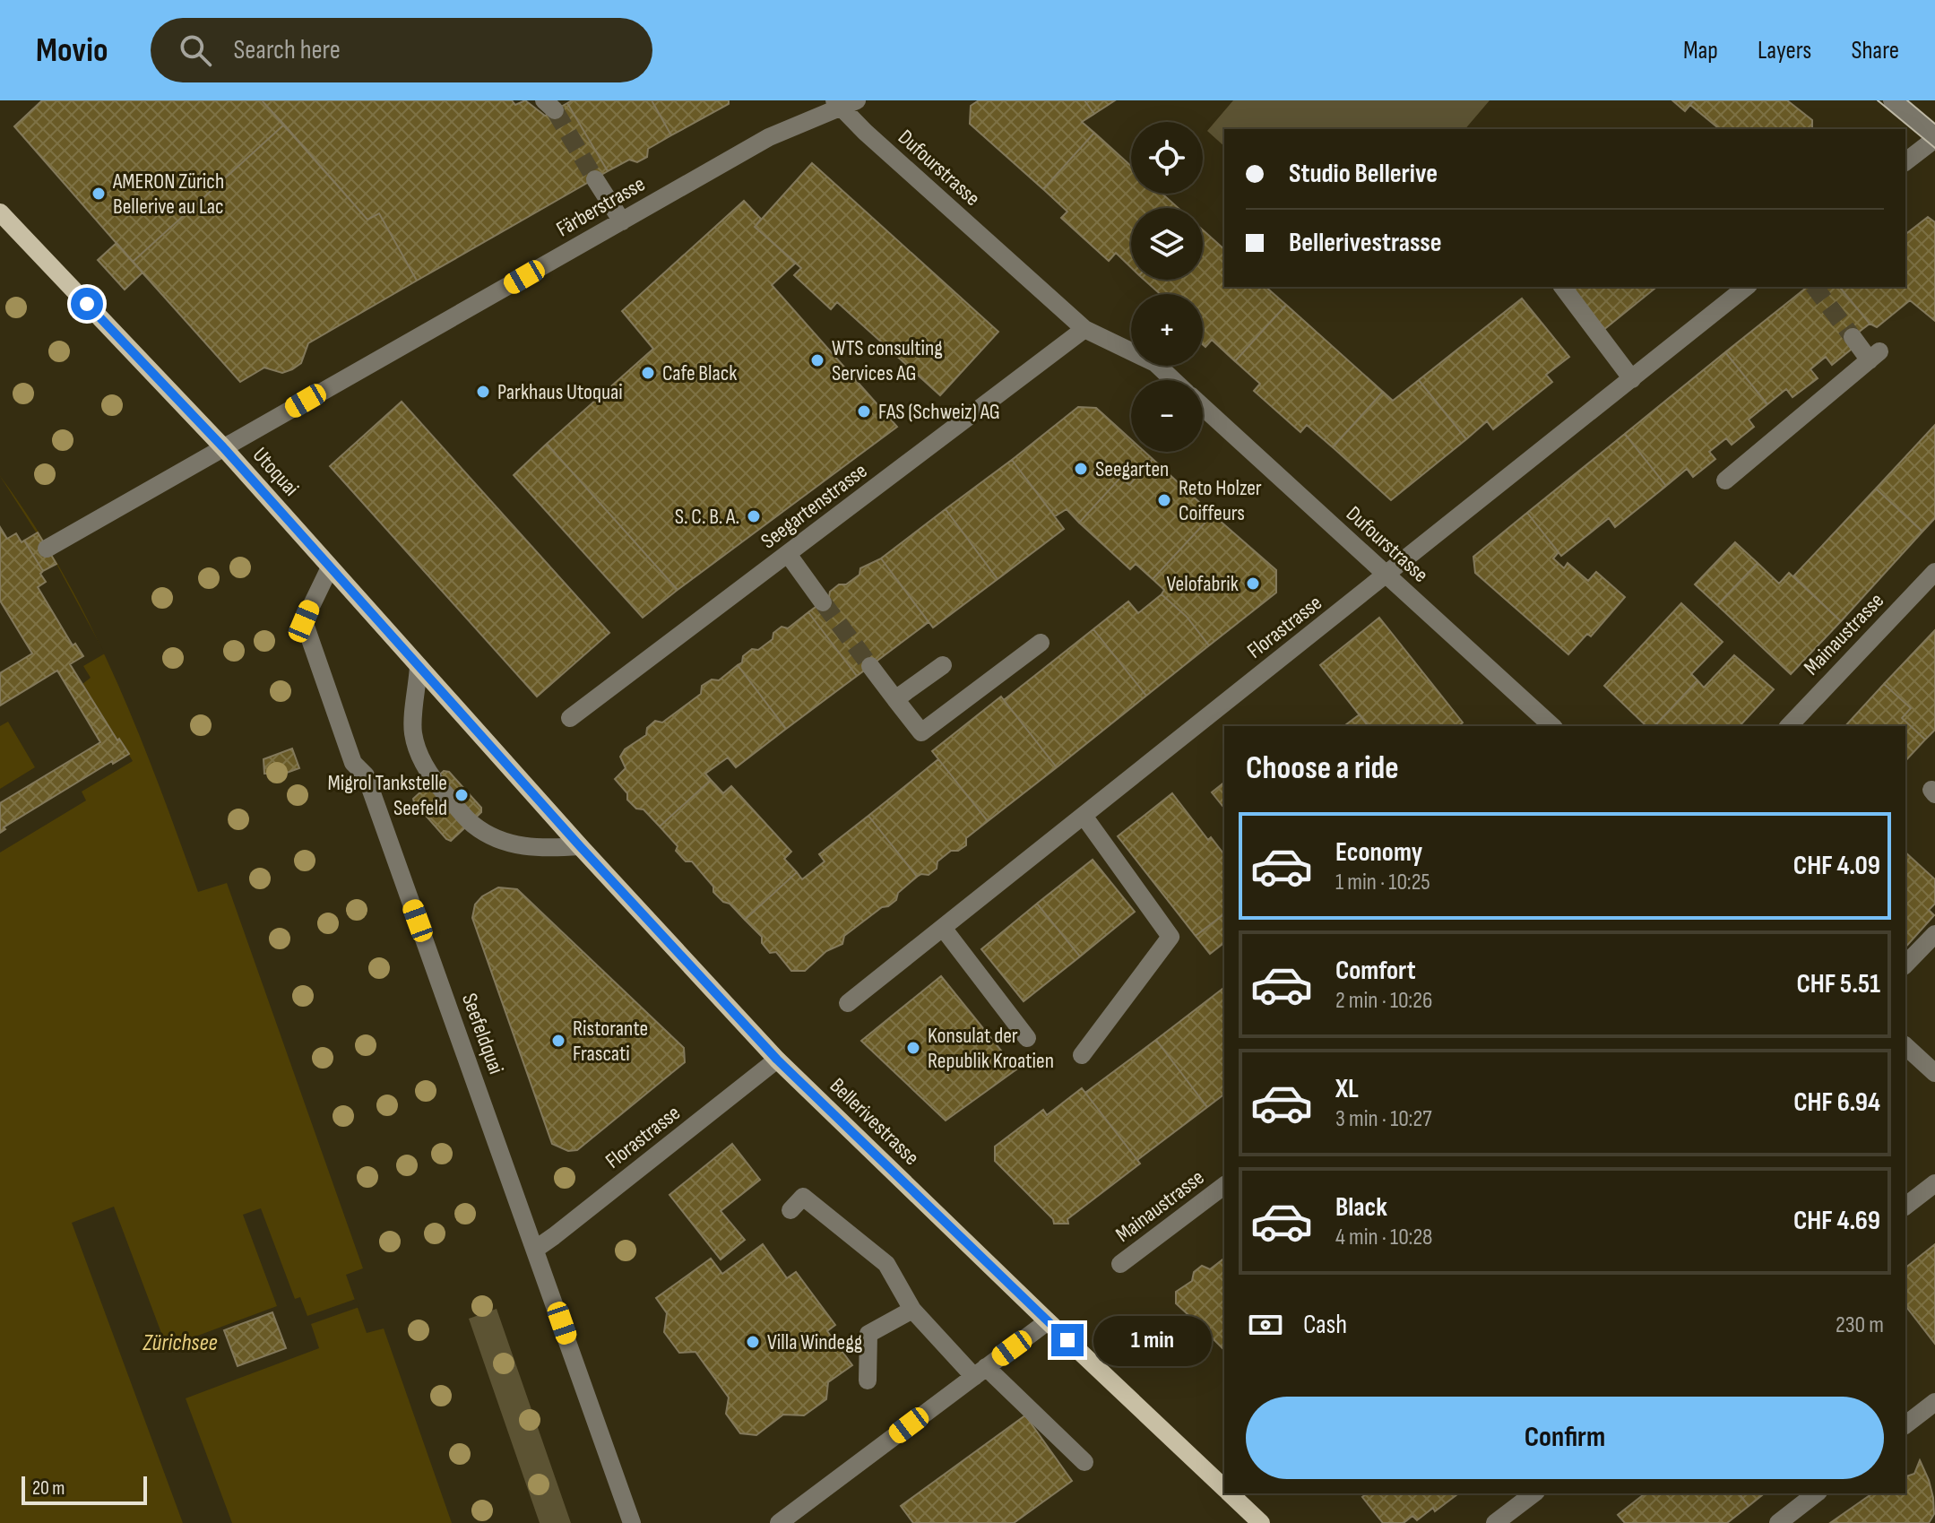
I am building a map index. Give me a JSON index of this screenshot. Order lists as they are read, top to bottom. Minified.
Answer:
{"streets":{"main road":["Utoquai","Bellerivestrasse"],"street":["Dufourstrasse","Färberstrasse","Seegartenstrasse","Florastrasse","Mainaustrasse","Seefeldquai"]},"crossings":[["Dufourstrasse","Färberstrasse"],["Dufourstrasse","Seegartenstrasse"],["Dufourstrasse","Florastrasse"],["Färberstrasse","Utoquai"],["Utoquai","Seefeldquai"],["Utoquai","Bellerivestrasse"],["Florastrasse","Seefeldquai"],["Florastrasse","Bellerivestrasse"]],"water":["Zürichsee"],"places":["AMERON Zürich Bellerive au Lac","WTS consulting Services AG","Cafe Black","Parkhaus Utoquai","FAS (Schweiz) AG","Seegarten","Reto Holzer Coiffeurs","S. C. B. A.","Velofabrik","Migrol Tankstelle Seefeld","Ristorante Frascati","Konsulat der Republik Kroatien","Villa Windegg"],"scale_bar":"20 m","page":{"header":"Movio","search":"Search here","nav":["Map","Layers","Share"],"map_buttons":["+","−"],"banner":["Studio Bellerive","Bellerivestrasse"],"heading":"Choose a ride","list":[{"name":"Economy","note":"1 min · 10:25","value":"CHF 4.09"},{"name":"Comfort","note":"2 min · 10:26","value":"CHF 5.51"},{"name":"XL","note":"3 min · 10:27","value":"CHF 6.94"},{"name":"Black","note":"4 min · 10:28","value":"CHF 4.69"}],"pay":["Cash","230 m"],"bubble":"1 min","buttons":"Confirm","scale":"20 m"}}
